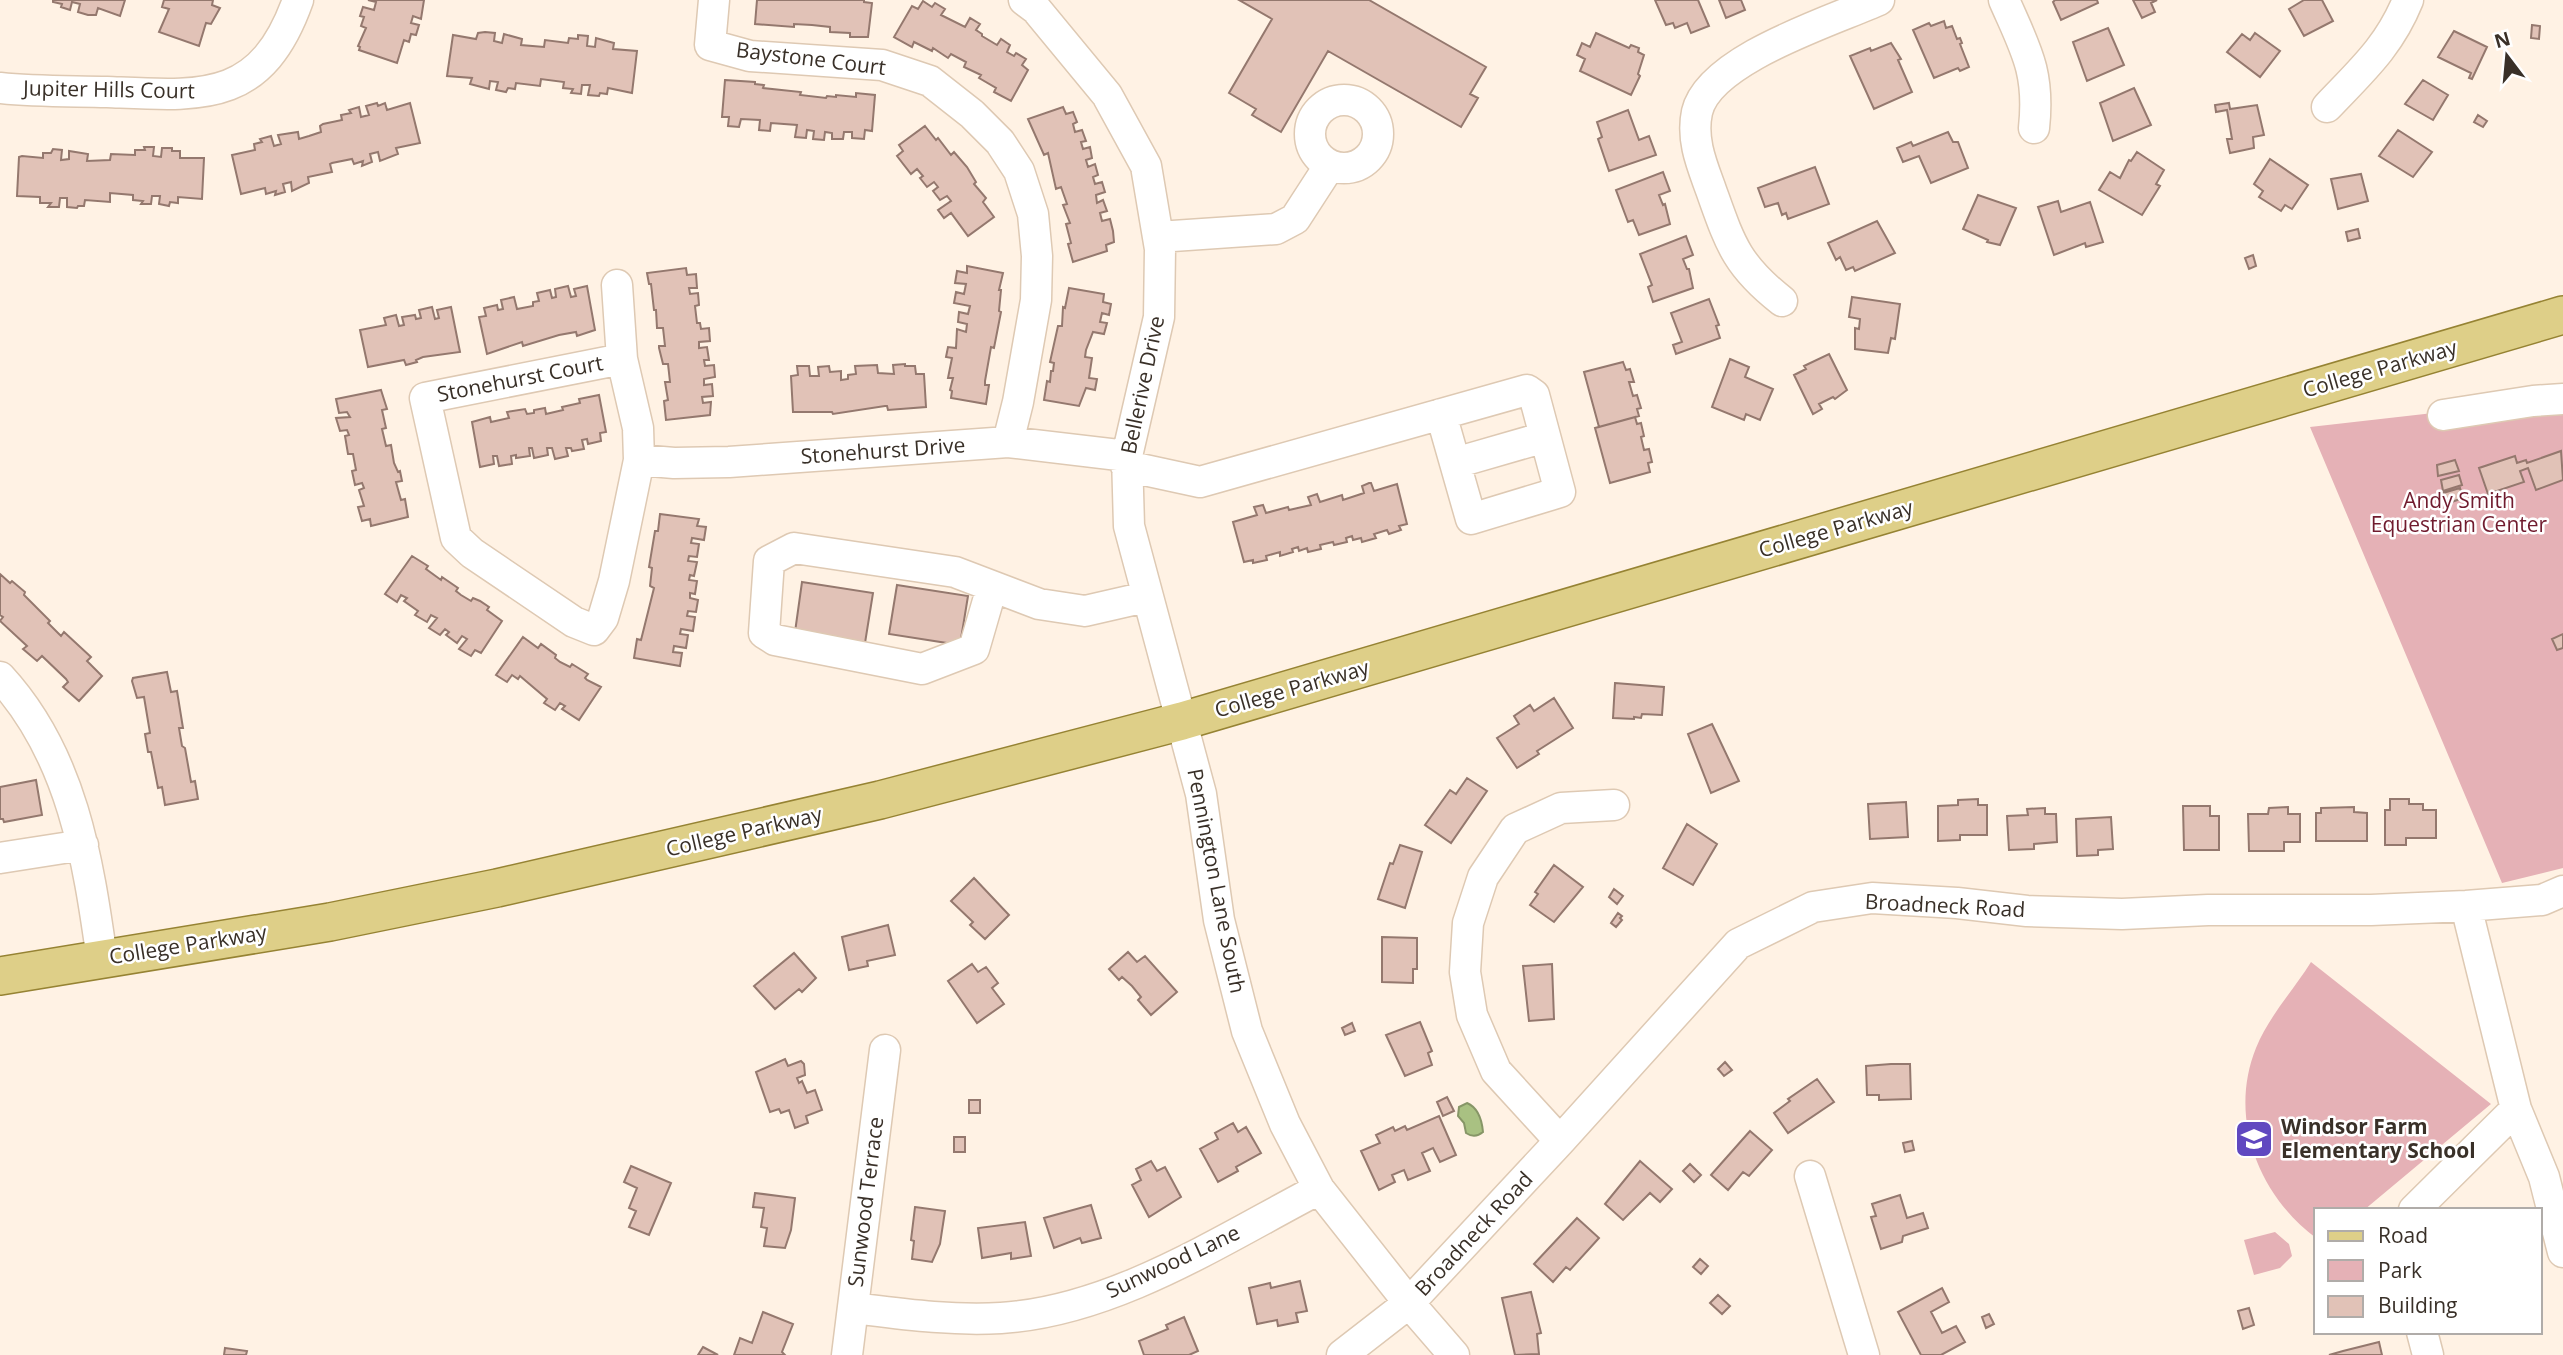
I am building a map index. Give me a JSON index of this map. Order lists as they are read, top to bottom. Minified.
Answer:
{"streets":{"main road":["College Parkway"],"street":["Baystone Court","Jupiter Hills Court","Stonehurst Court","Bellerive Drive","Stonehurst Drive","Pennington Lane South","Broadneck Road","Sunwood Terrace","Sunwood Lane"]},"crossings":[["Baystone Court","Stonehurst Drive"],["College Parkway","Bellerive Drive"],["College Parkway","Pennington Lane South"],["Stonehurst Court","Stonehurst Drive"],["Bellerive Drive","Stonehurst Drive"],["Bellerive Drive","Pennington Lane South"],["Pennington Lane South","Broadneck Road"],["Pennington Lane South","Sunwood Lane"],["Sunwood Terrace","Sunwood Lane"]],"parks":["Andy Smith Equestrian Center"],"places":{"school or university":["Windsor Farm Elementary School"]},"legend":["Road","Park","Building"],"north":"top"}
